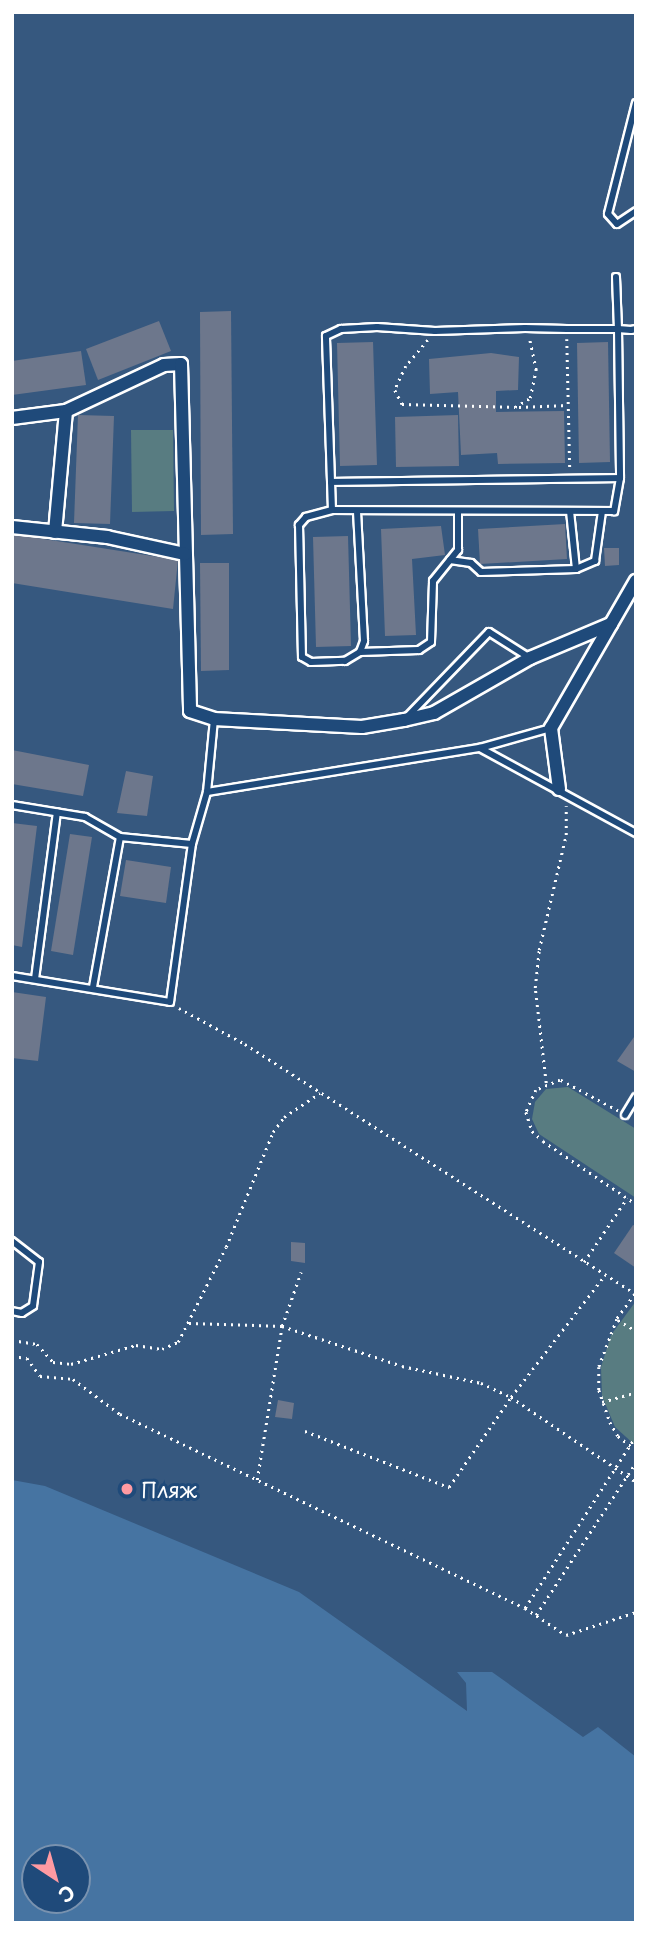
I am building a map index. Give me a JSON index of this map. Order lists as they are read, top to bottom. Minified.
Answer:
{"places":["Пляж"],"north":"bottom right"}
